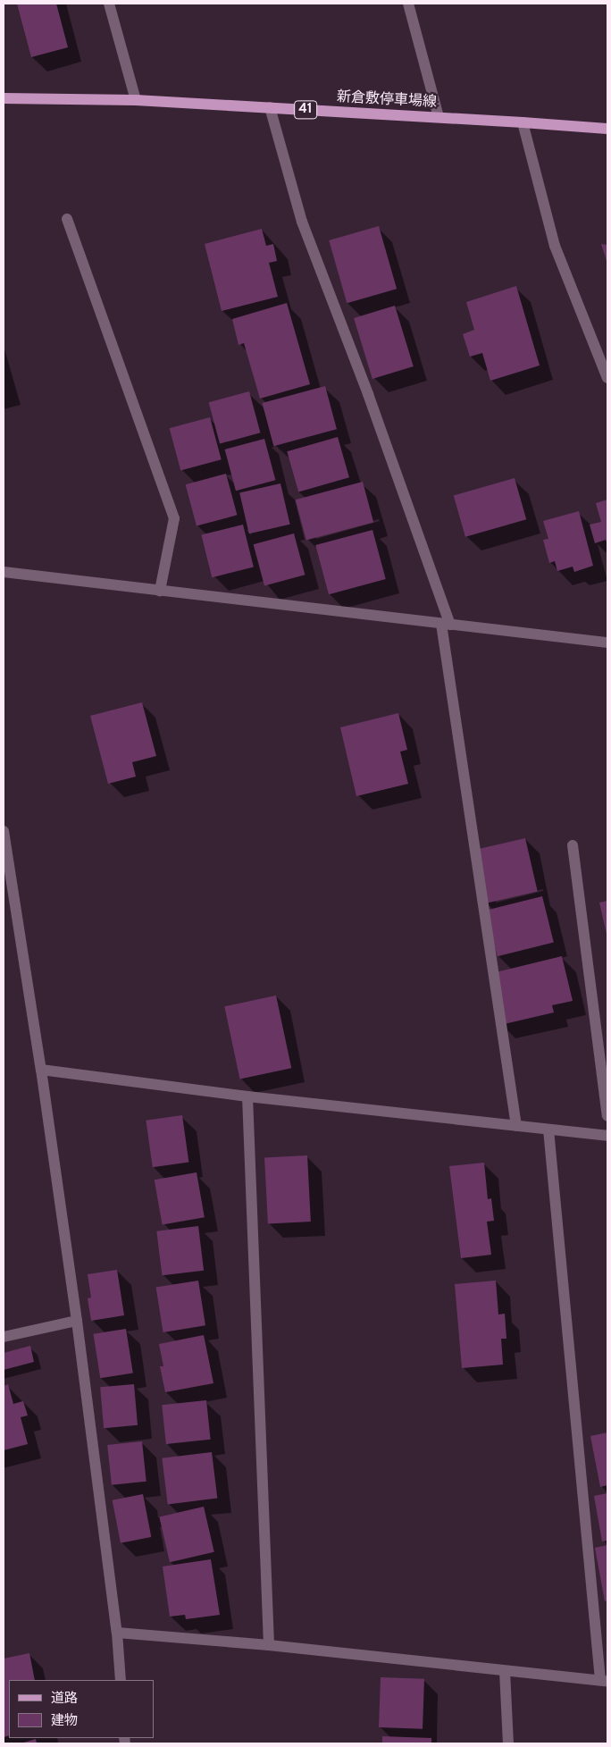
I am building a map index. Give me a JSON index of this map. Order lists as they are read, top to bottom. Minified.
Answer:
{"streets":{"main road":["新倉敷停車場線","41"]},"legend":["道路","建物"]}
